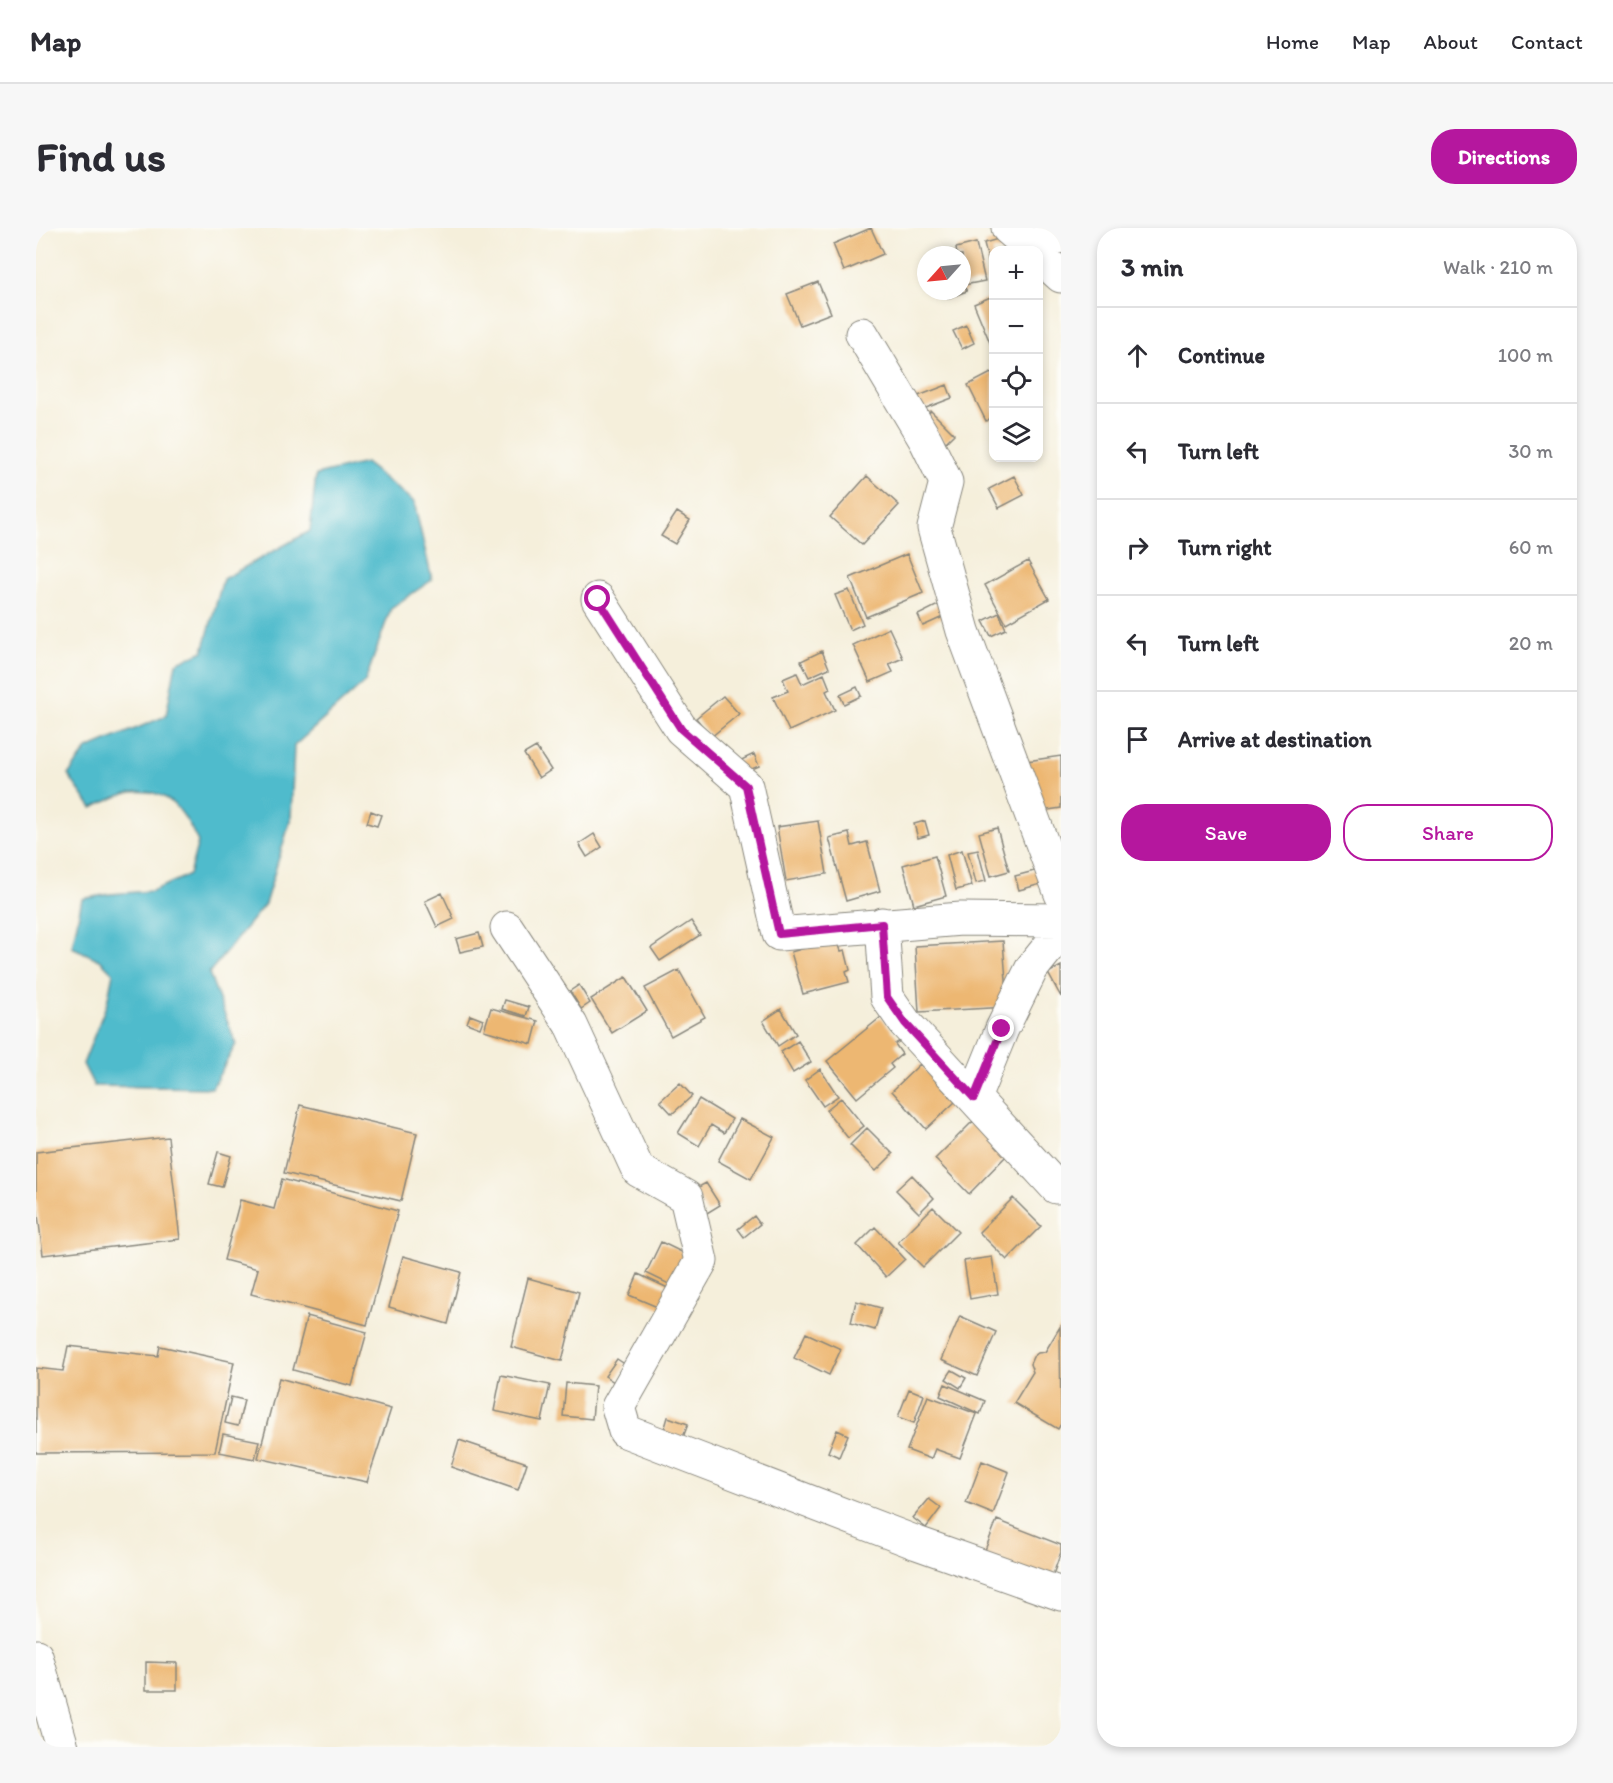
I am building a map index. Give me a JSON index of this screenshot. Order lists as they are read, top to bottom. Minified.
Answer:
{"north":"bottom left","page":{"header":"Map","nav":["Home","Map","About","Contact"],"buttons":["Directions",["Save","Share"]],"title":"Find us","heading":["3 min","Walk · 210 m"],"map_buttons":["+","−"],"list":[["Continue","100 m"],["Turn left","30 m"],["Turn right","60 m"],["Turn left","20 m"],"Arrive at destination"]}}
